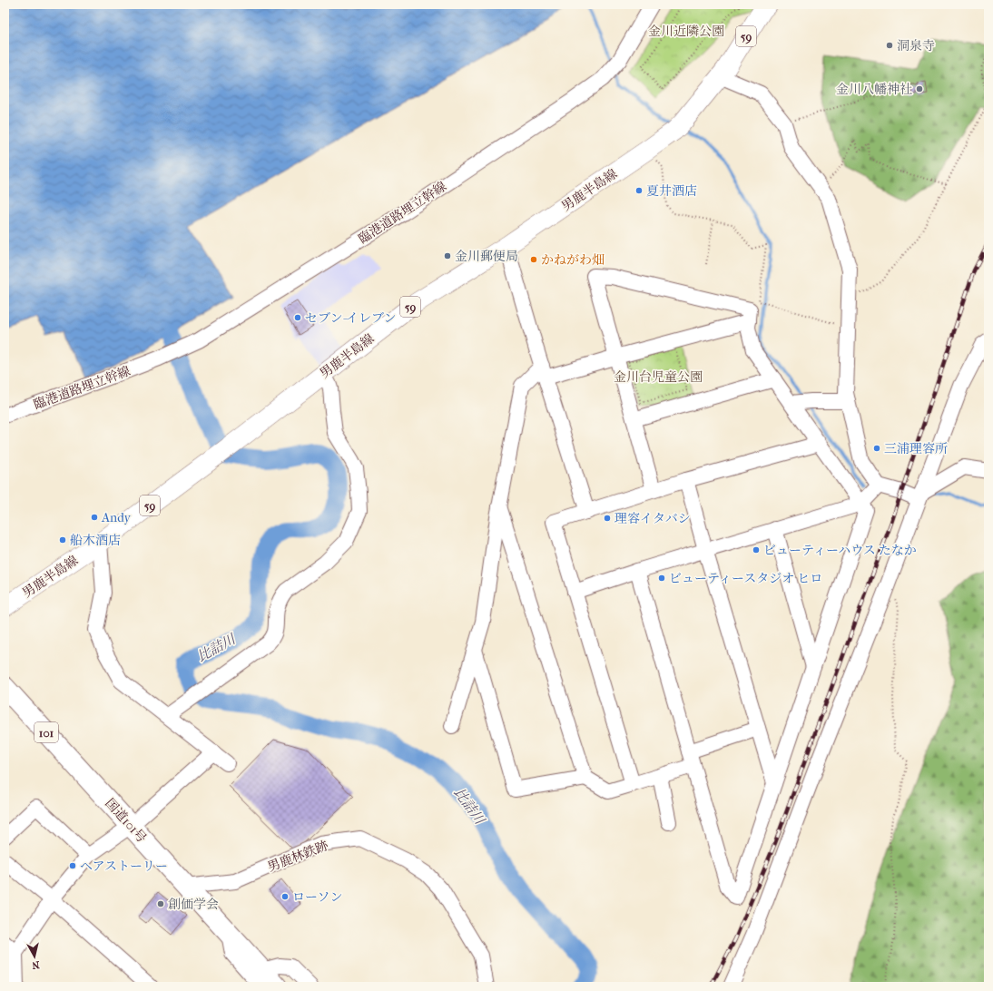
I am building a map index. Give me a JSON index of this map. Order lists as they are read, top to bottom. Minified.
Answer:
{"streets":{"highway":["101","国道101号"],"main road":["59","男鹿半島線"],"street":["臨港道路埋立幹線","男鹿林鉄跡"]},"crossings":[["国道101号","男鹿林鉄跡"]],"water":["比詰川"],"parks":["金川近隣公園","金川台児童公園"],"places":["洞泉寺","金川八幡神社","夏井酒店","金川郵便局","かねがわ畑","セブン-イレブン","三浦理容所","Andy","理容イタバシ","船木酒店","ビューティーハウス たなか","ビューティースタジオ ヒロ","ヘアストーリー","ローソン","創価学会"],"north":"bottom"}
